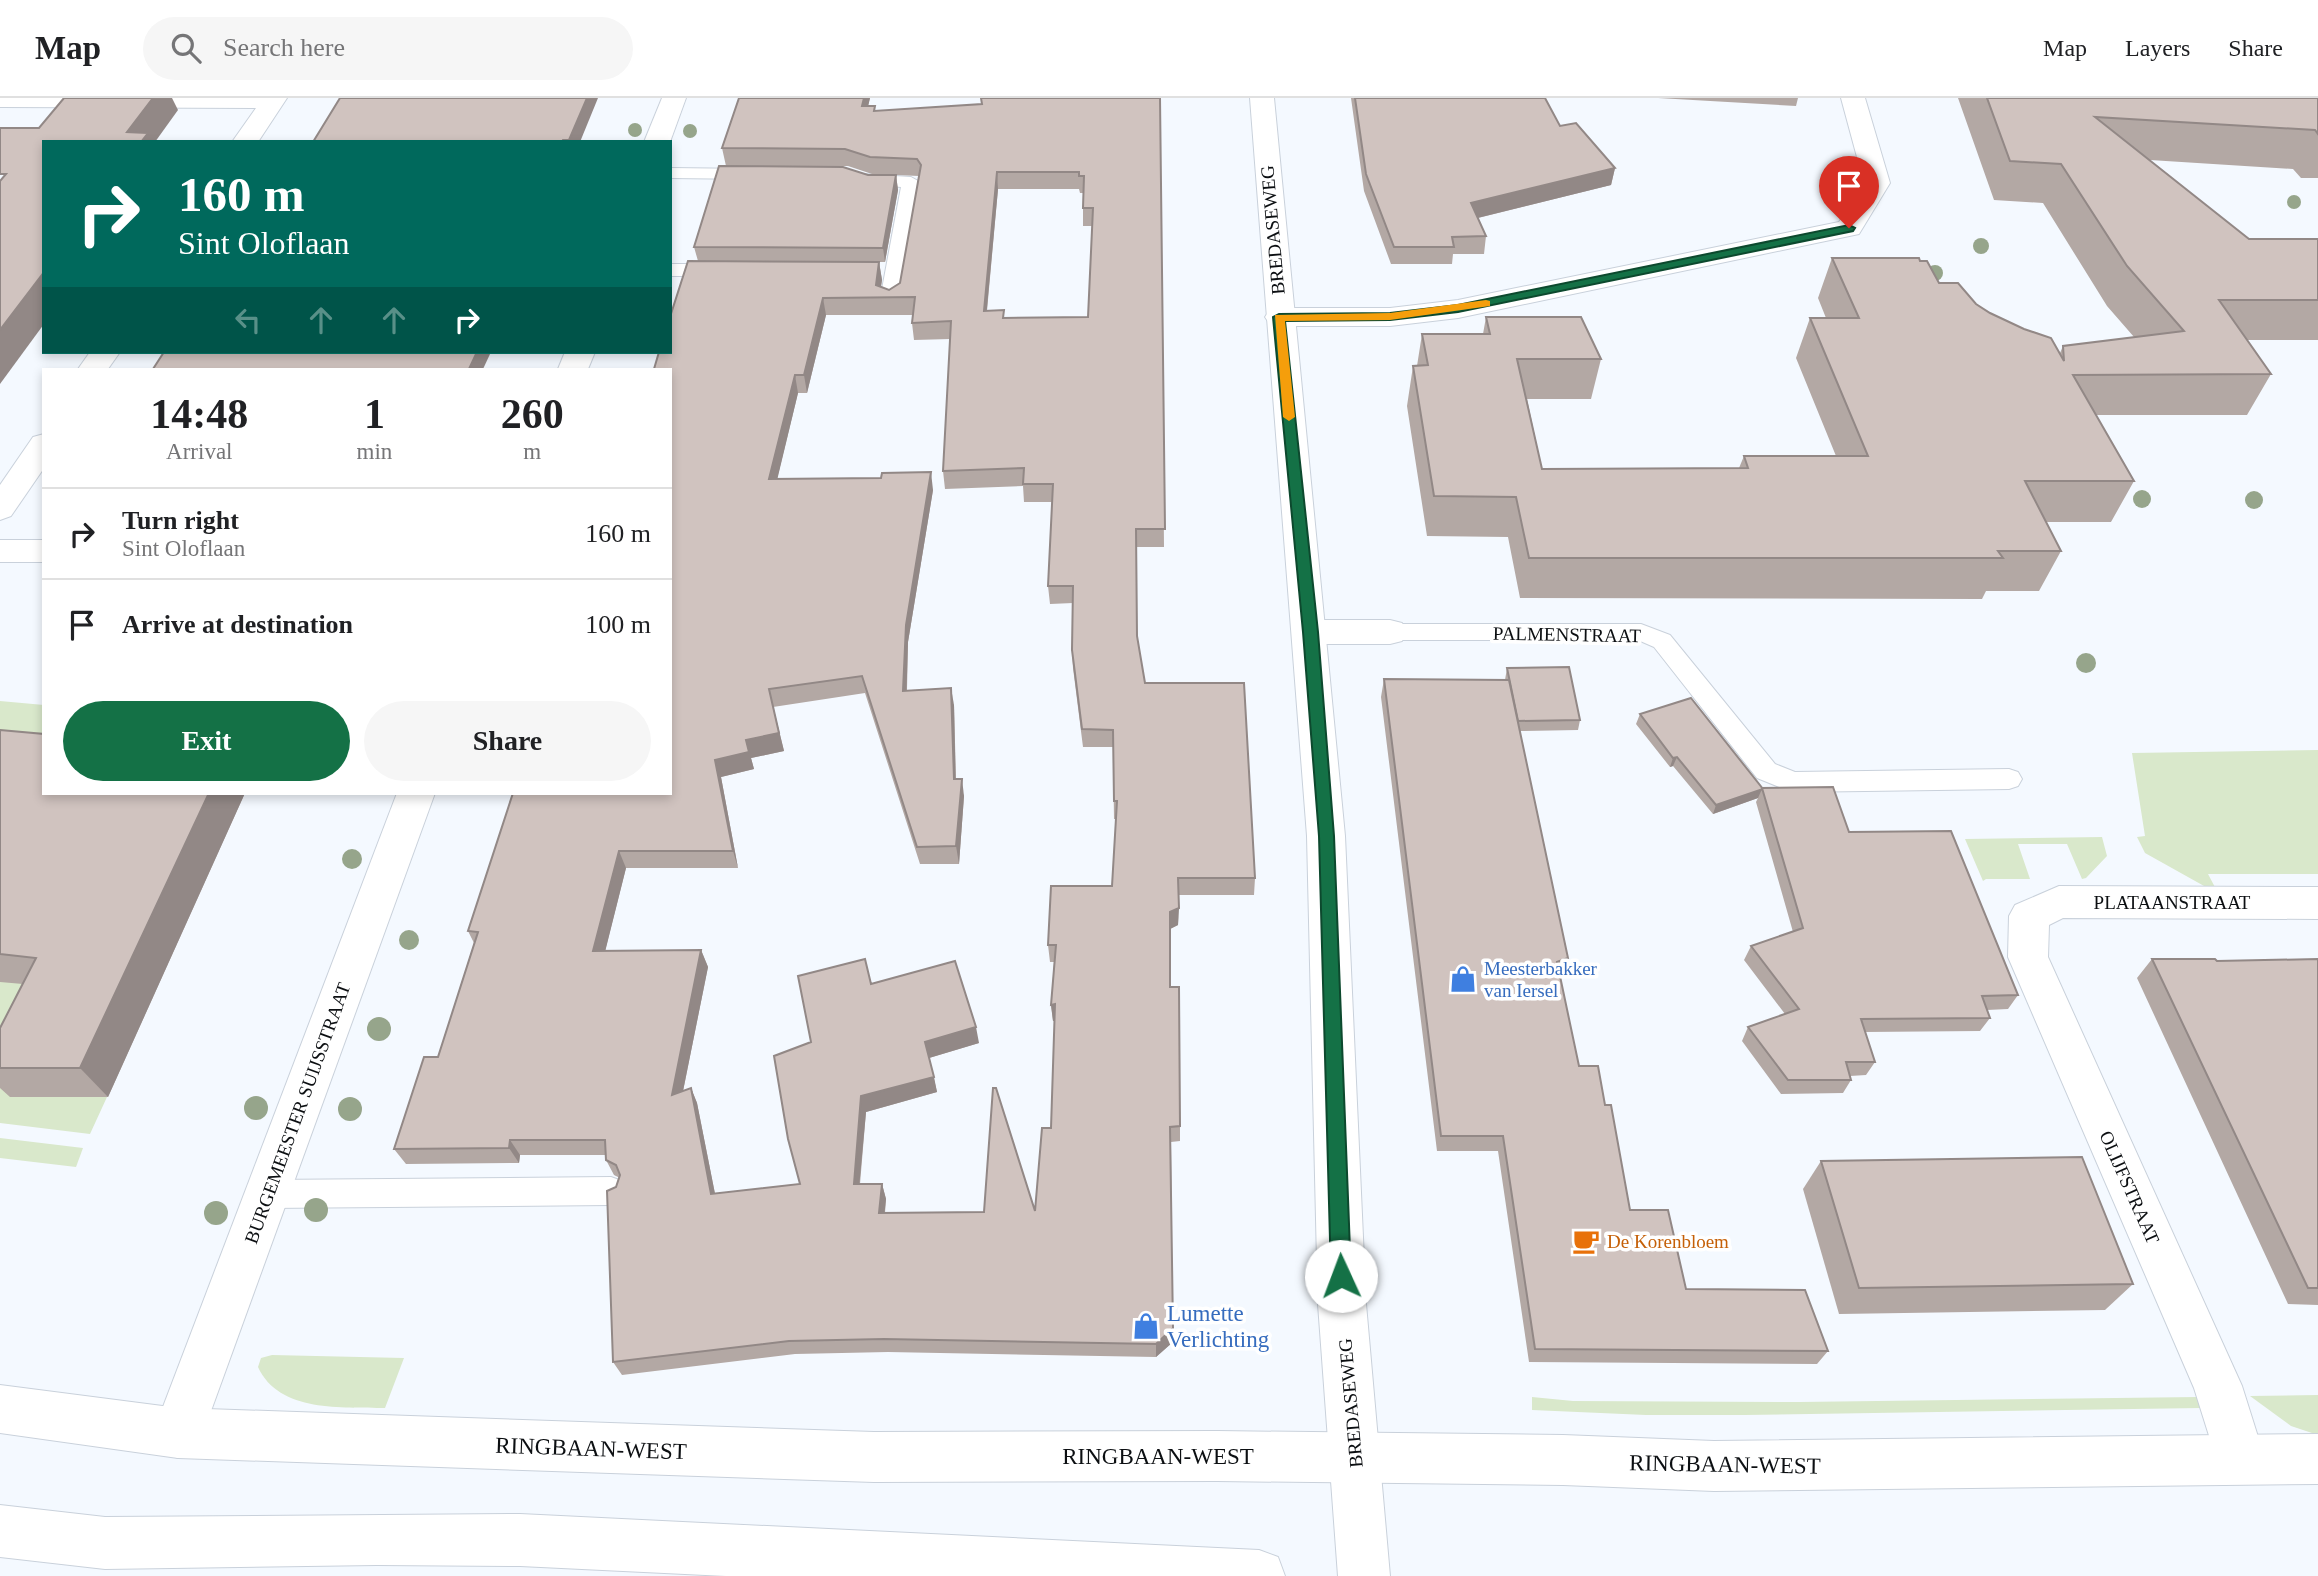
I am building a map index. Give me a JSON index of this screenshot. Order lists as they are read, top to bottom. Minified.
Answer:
{"streets":{"street":["BREDASEWEG","PALMENSTRAAT","PLATAANSTRAAT","BURGEMEESTER SUIJSSTRAAT","OLIJFSTRAAT","RINGBAAN-WEST"]},"crossings":[["BREDASEWEG","PALMENSTRAAT"],["BREDASEWEG","RINGBAAN-WEST"],["PLATAANSTRAAT","OLIJFSTRAAT"],["BURGEMEESTER SUIJSSTRAAT","RINGBAAN-WEST"],["OLIJFSTRAAT","RINGBAAN-WEST"]],"places":{"shop":["Meesterbakker van Iersel","Lumette Verlichting"],"cafe":["De Korenbloem"]},"page":{"header":"Map","search":"Search here","nav":["Map","Layers","Share"],"turn":["160 m","Sint Oloflaan"],"eta":["14:48","Arrival","1","min","260","m"],"list":[{"name":"Turn right","note":"Sint Oloflaan","value":"160 m"},{"name":"Arrive at destination","value":"100 m"}],"buttons":["Exit","Share"]}}
